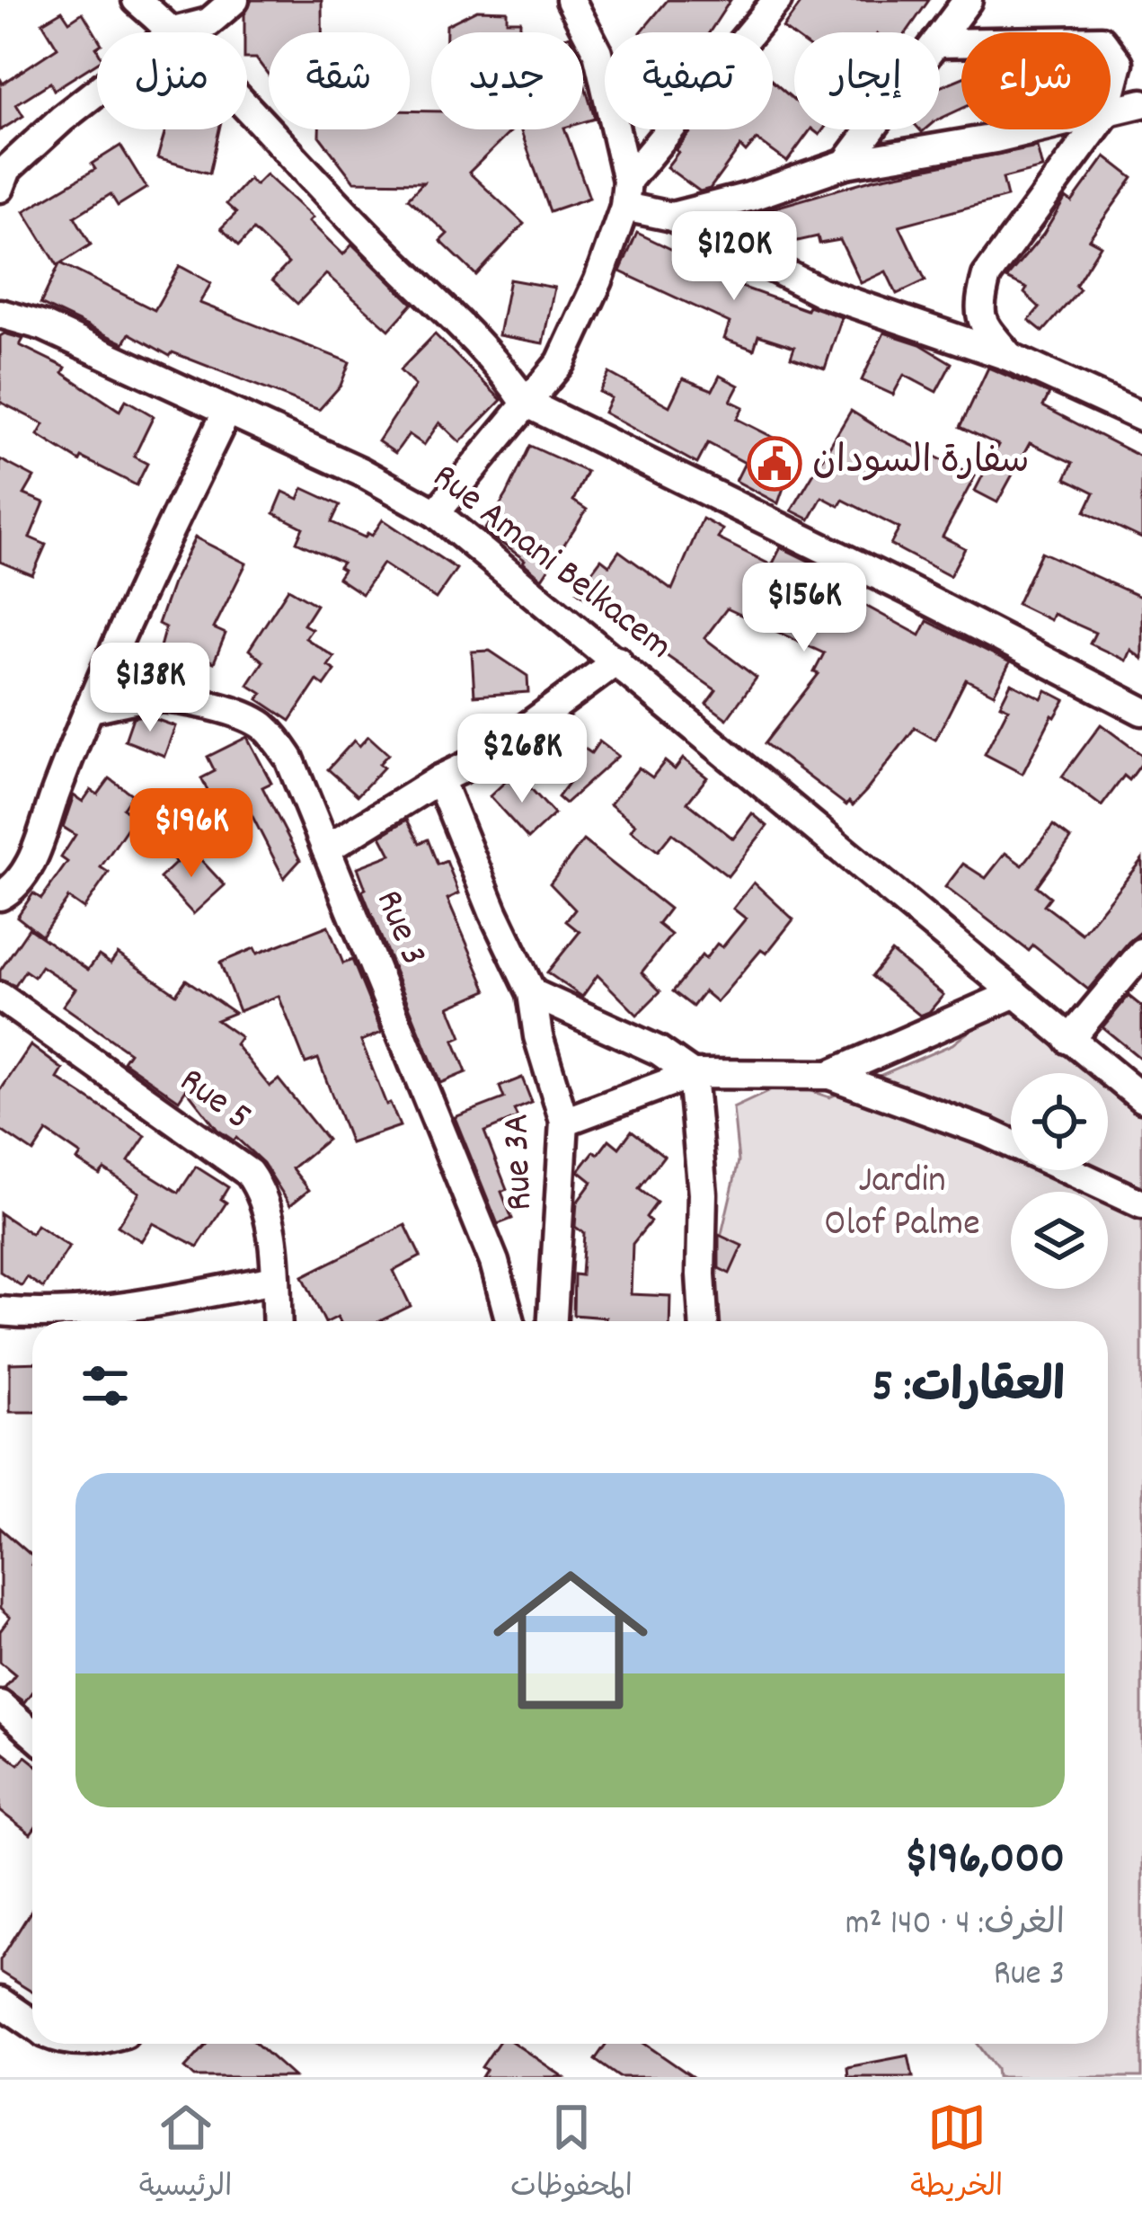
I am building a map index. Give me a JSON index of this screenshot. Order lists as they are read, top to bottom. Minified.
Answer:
{"streets":{"street":["Rue Amani Belkacem","Rue 3","Rue 5","Rue 3A"]},"parks":["Jardin Olof Palme"],"places":{"public building":["سفارة السودان"]},"page":{"chip":["شراء","إيجار","تصفية","جديد","شقة","منزل"],"price":["$120K","$156K","$138K","$268K","$196K"],"heading":"العقارات: 5","list":[{"name":"$196,000","note":"الغرف: 4 · 140 m² · Rue 3"}],"tabs":["الخريطة","المحفوظات","الرئيسية"]}}
